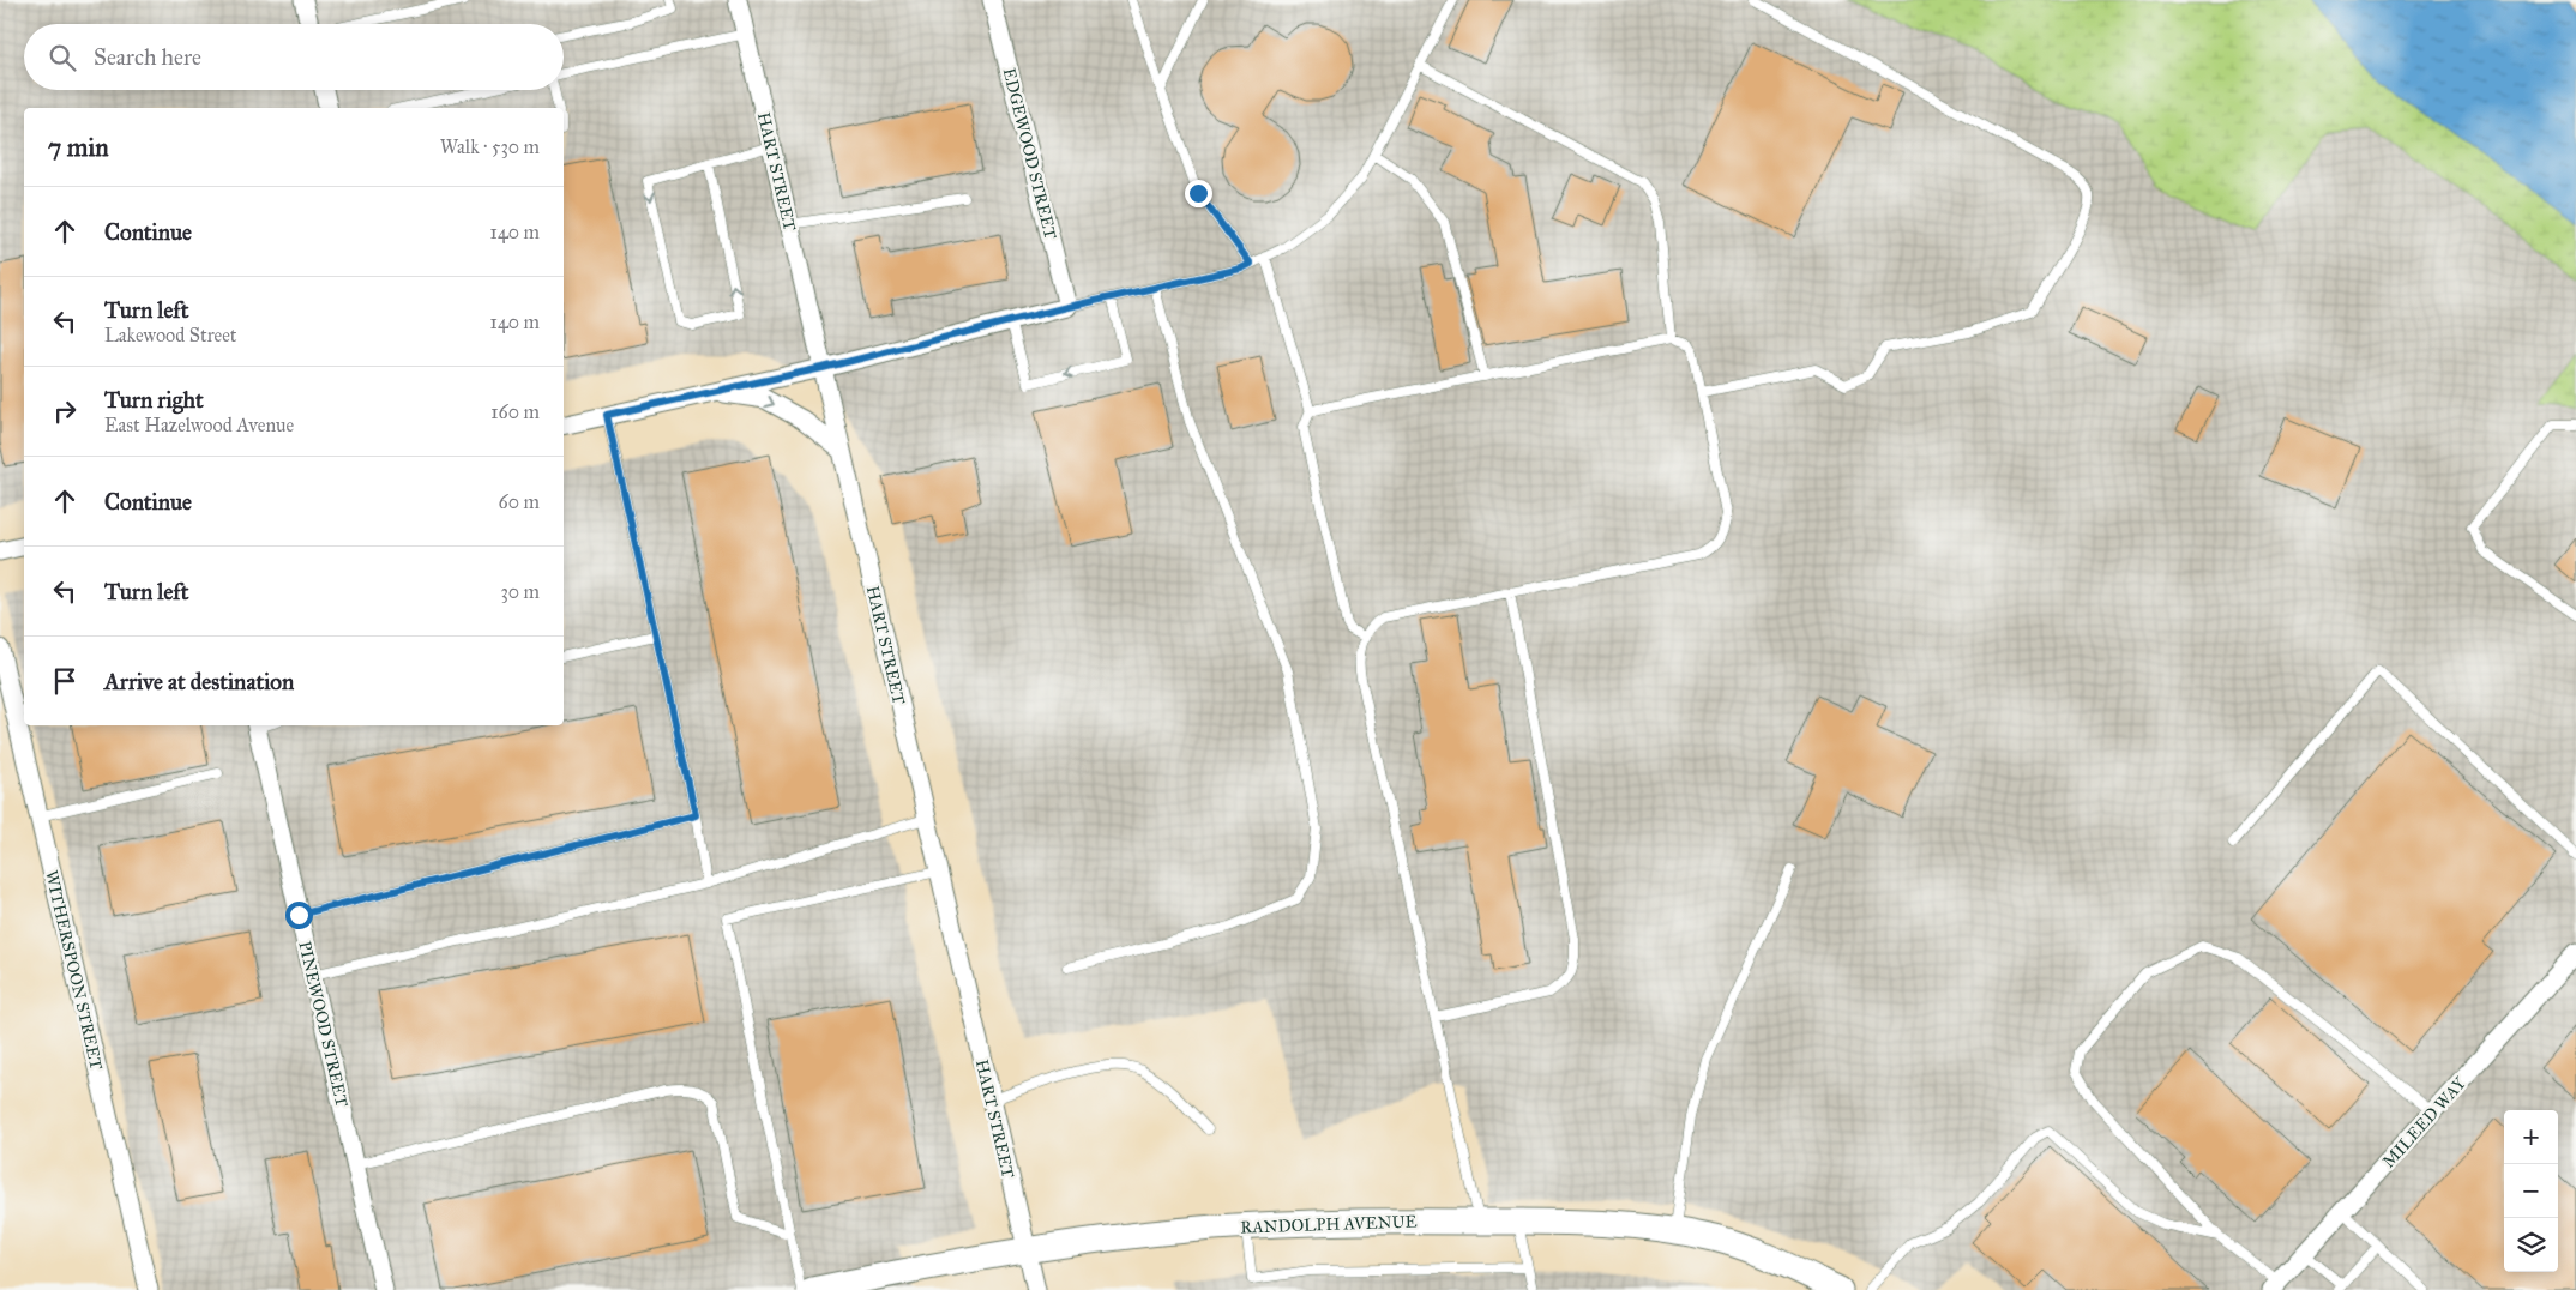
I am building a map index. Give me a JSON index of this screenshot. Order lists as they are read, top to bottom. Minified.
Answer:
{"streets":{"main road":["RANDOLPH AVENUE"],"street":["EDGEWOOD STREET","HART STREET","WITHERSPOON STREET","PINEWOOD STREET","MILEED WAY"]},"crossings":[["HART STREET","RANDOLPH AVENUE"]],"page":{"search":"Search here","heading":["7 min","Walk · 530 m"],"list":[["Continue","140 m"],["Turn left","Lakewood Street","140 m"],["Turn right","East Hazelwood Avenue","160 m"],["Continue","60 m"],["Turn left","30 m"],"Arrive at destination"],"map_buttons":["+","−"]}}
